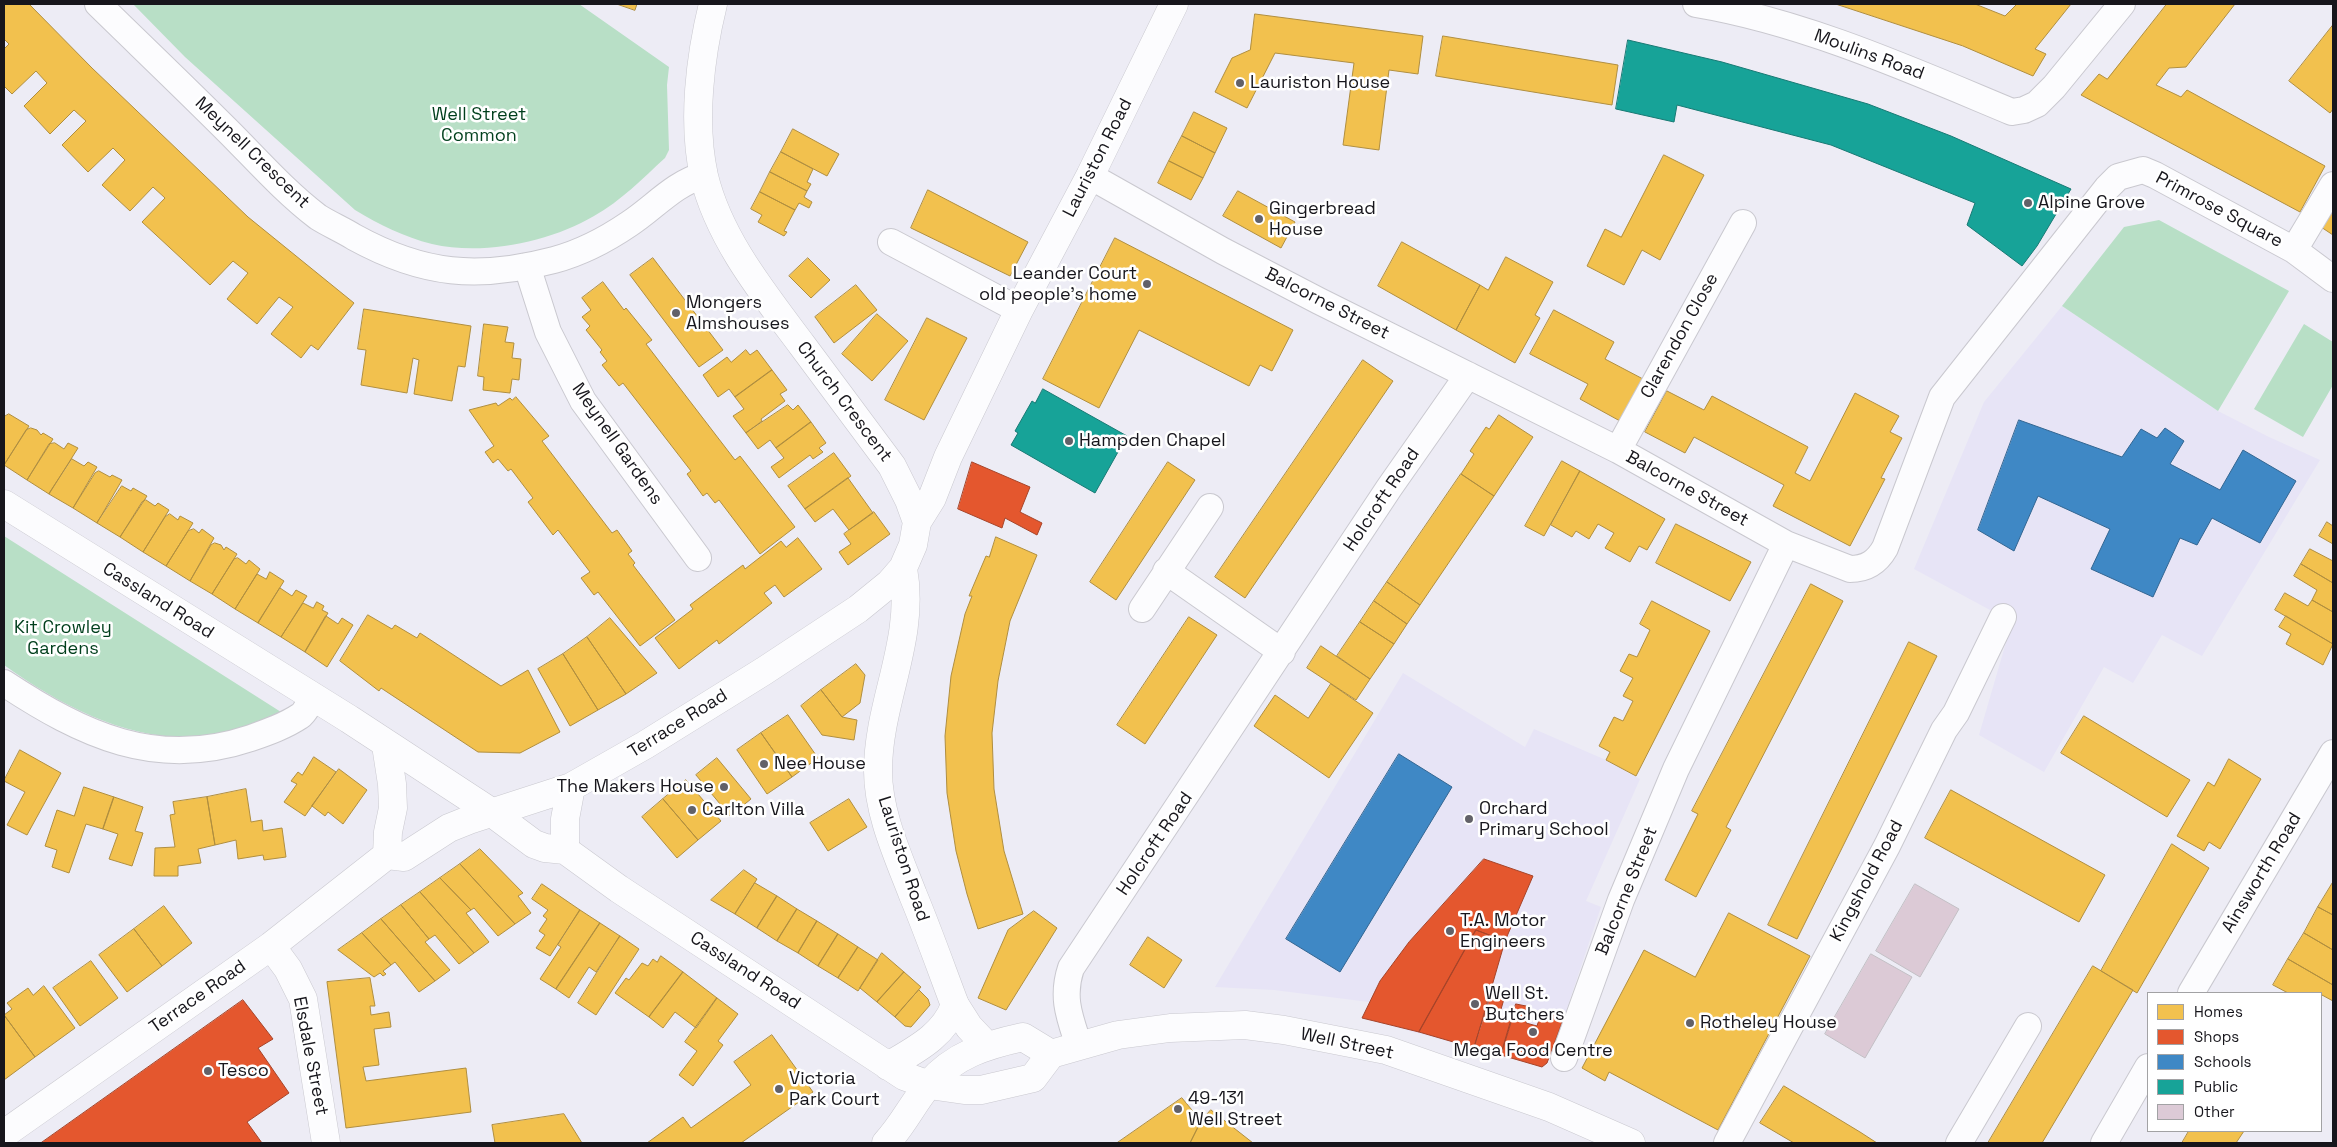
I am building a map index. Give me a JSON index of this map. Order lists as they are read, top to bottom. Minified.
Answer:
{"streets":{"street":["Moulins Road","Meynell Crescent","Lauriston Road","Primrose Square","Balcorne Street","Clarendon Close","Church Crescent","Meynell Gardens","Holcroft Road","Cassland Road","Terrace Road","Ainsworth Road","Kingshold Road","Well Street","Elsdale Street"]},"crossings":[["Meynell Crescent","Church Crescent"],["Meynell Crescent","Meynell Gardens"],["Lauriston Road","Balcorne Street"],["Lauriston Road","Church Crescent"],["Lauriston Road","Terrace Road"],["Primrose Square","Balcorne Street"],["Balcorne Street","Clarendon Close"],["Balcorne Street","Holcroft Road"],["Church Crescent","Terrace Road"],["Holcroft Road","Well Street"],["Cassland Road","Terrace Road"],["Terrace Road","Elsdale Street"]],"parks":["Well Street Common","Kit Crowley Gardens"],"places":["Lauriston House","Alpine Grove","Gingerbread House","Leander Court old people's home","Mongers Almshouses","Hampden Chapel","Nee House","The Makers House","Carlton Villa","Orchard Primary School","T.A. Motor Engineers","Well St. Butchers","Rotheley House","Mega Food Centre","Tesco","Victoria Park Court","49-131 Well Street"],"legend":["Homes","Shops","Schools","Public","Other"]}
